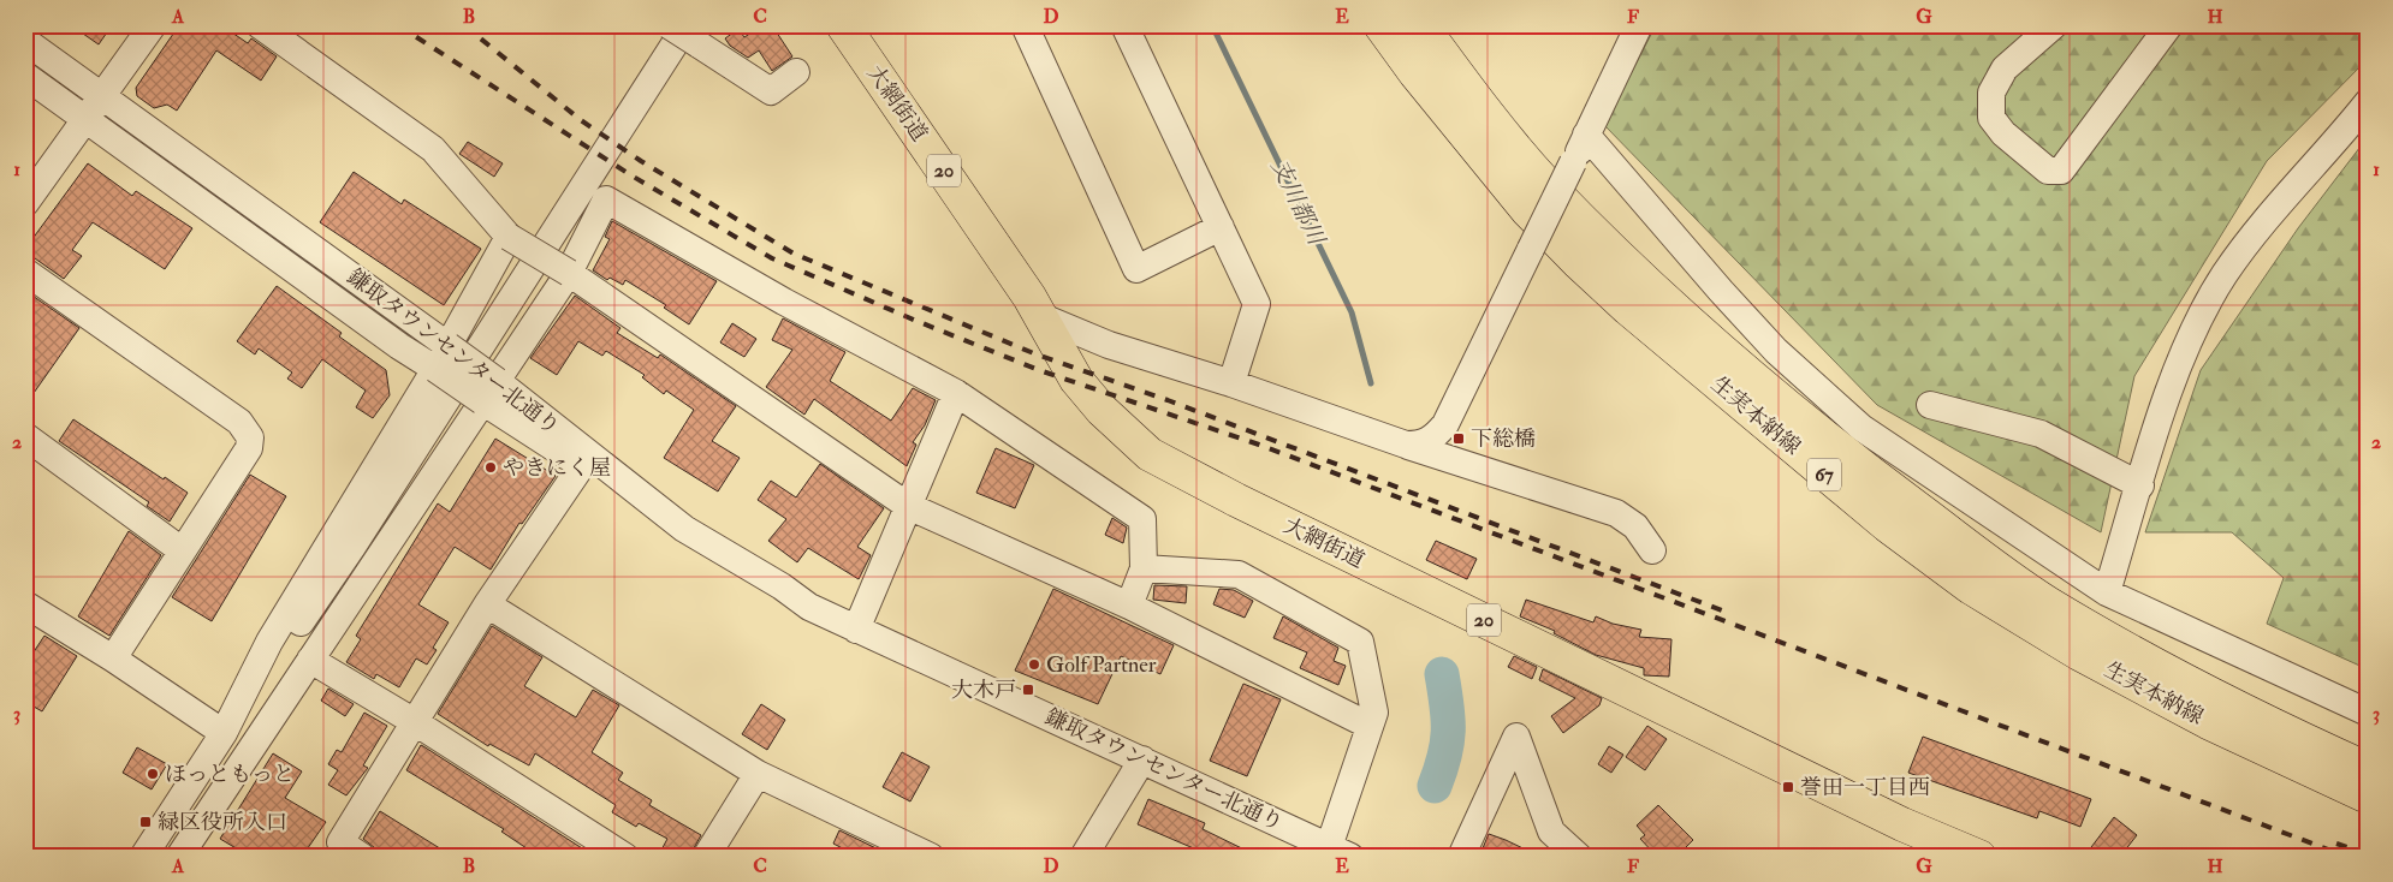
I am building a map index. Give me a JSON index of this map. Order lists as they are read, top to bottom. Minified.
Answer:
{"streets":{"main road":["大網街道","20","生実本納線","67"],"street":["鎌取タウンセンター北通り"]},"water":["支川都川"],"places":{"transit":["下総橋","大木戸","誉田一丁目西","緑区役所入口"],"other":["やきにく屋","Golf Partner","ほっともっと"]},"grid":{"columns":["A","B","C","D","E","F","G","H"],"rows":["1","2","3"]}}
